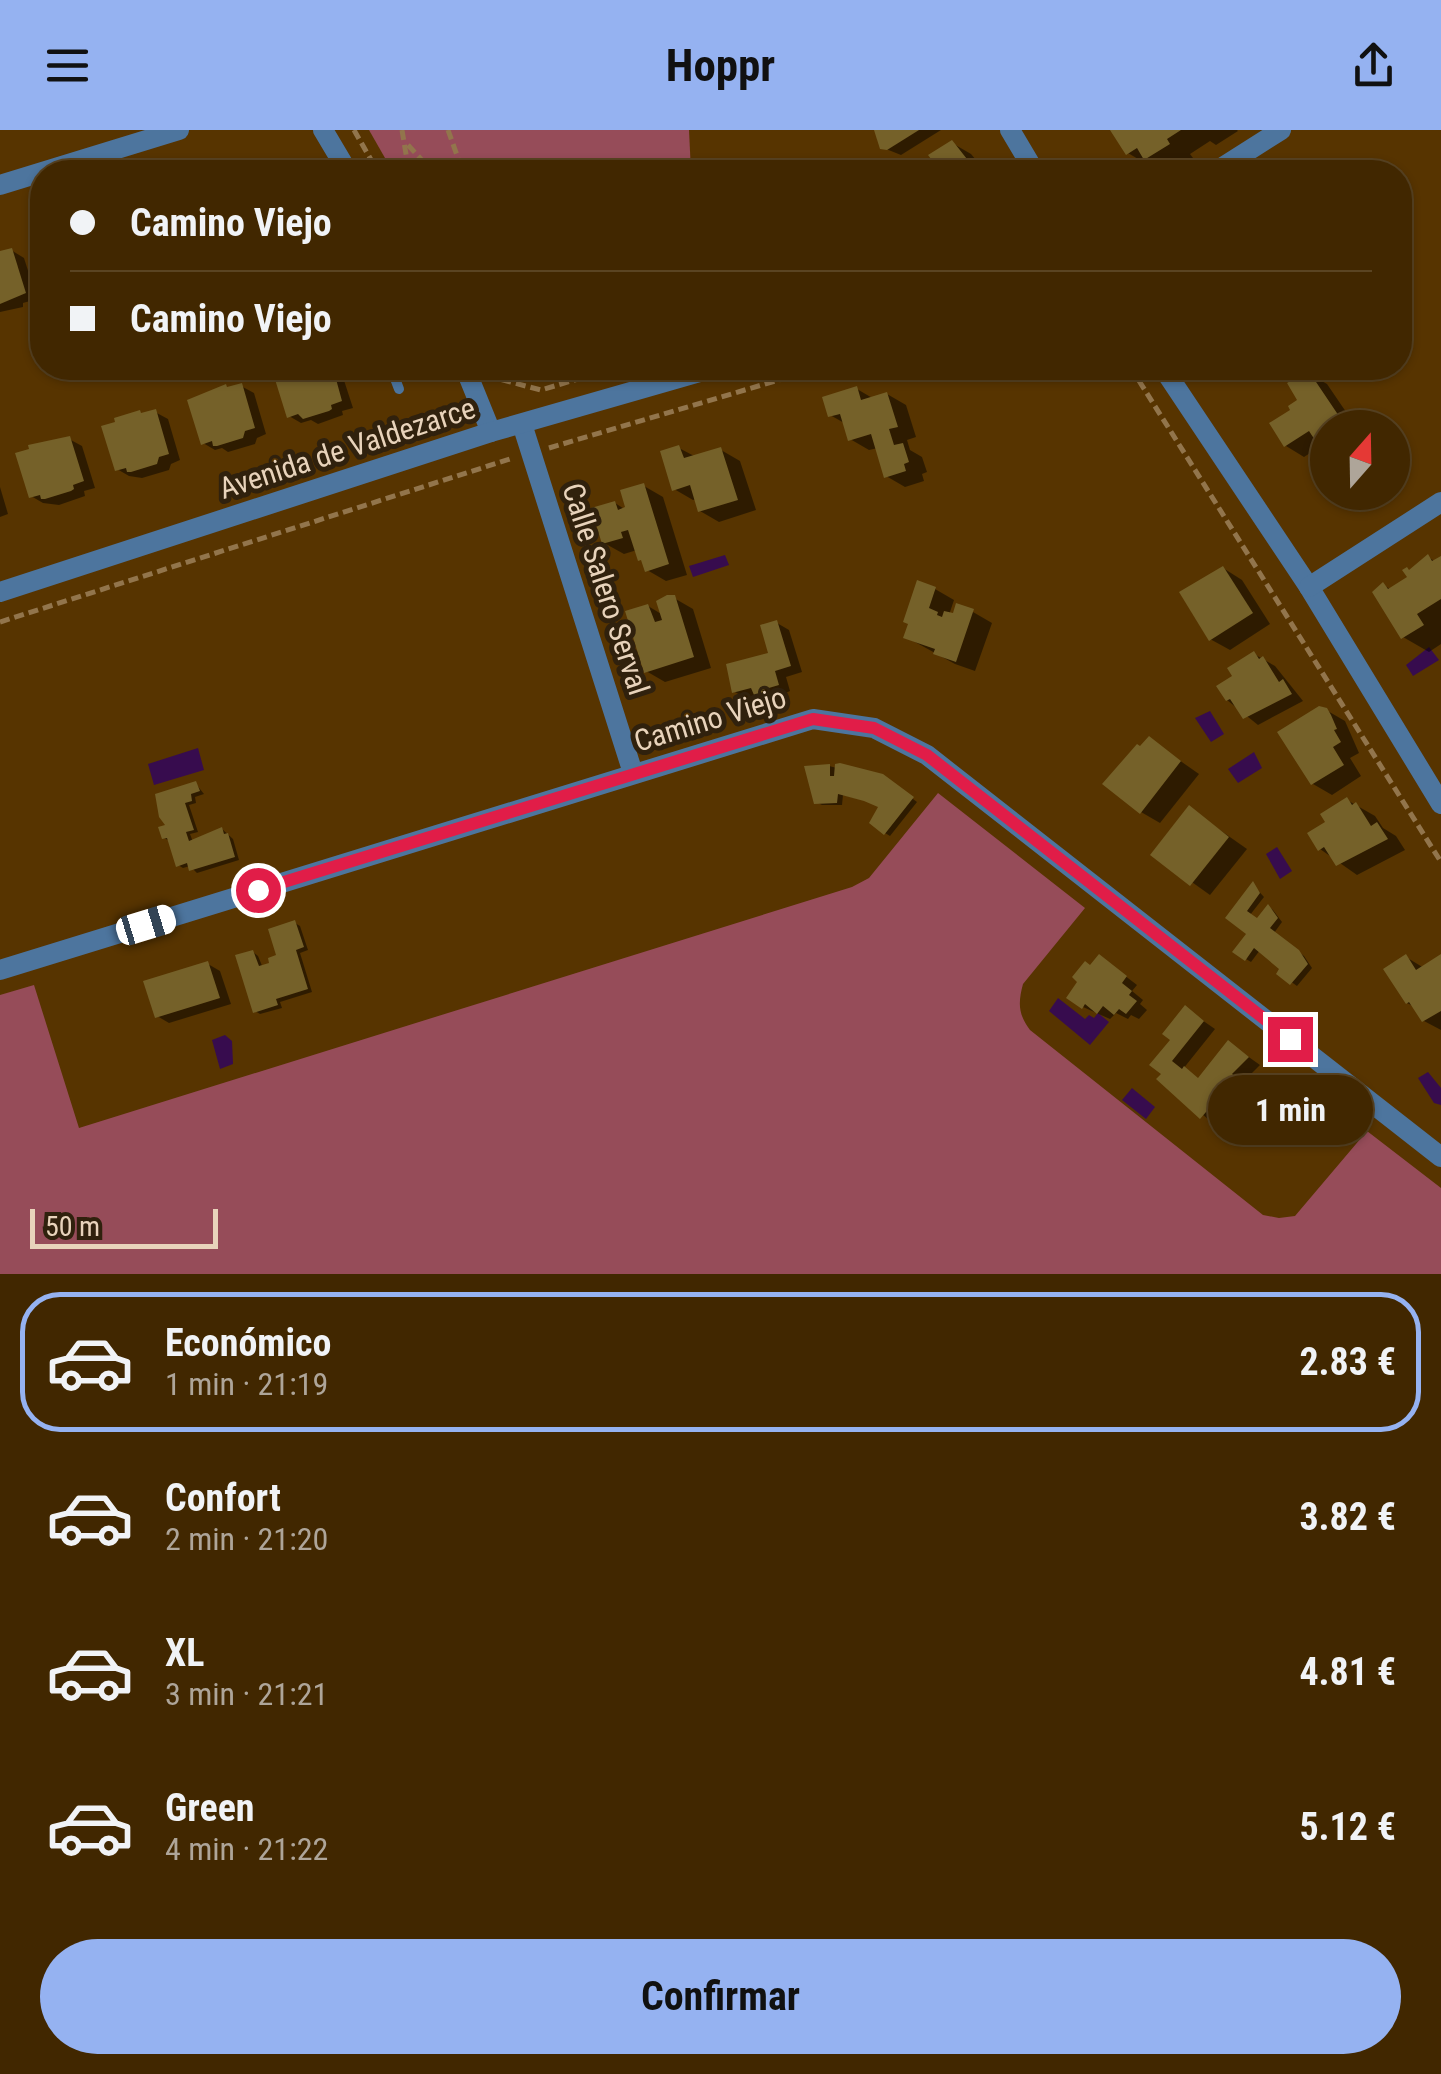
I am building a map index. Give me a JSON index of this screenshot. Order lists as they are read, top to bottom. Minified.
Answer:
{"streets":{"street":["Avenida de Valdezarce","Calle Salero Serval","Camino Viejo"]},"crossings":[["Avenida de Valdezarce","Calle Salero Serval"],["Calle Salero Serval","Camino Viejo"]],"scale_bar":"50 m","north":"top","page":{"header":"Hoppr","banner":["Camino Viejo","Camino Viejo"],"bubble":"1 min","scale":"50 m","list":[{"name":"Económico","note":"1 min · 21:19","value":"2.83 €"},{"name":"Confort","note":"2 min · 21:20","value":"3.82 €"},{"name":"XL","note":"3 min · 21:21","value":"4.81 €"},{"name":"Green","note":"4 min · 21:22","value":"5.12 €"}],"buttons":"Confirmar"}}
